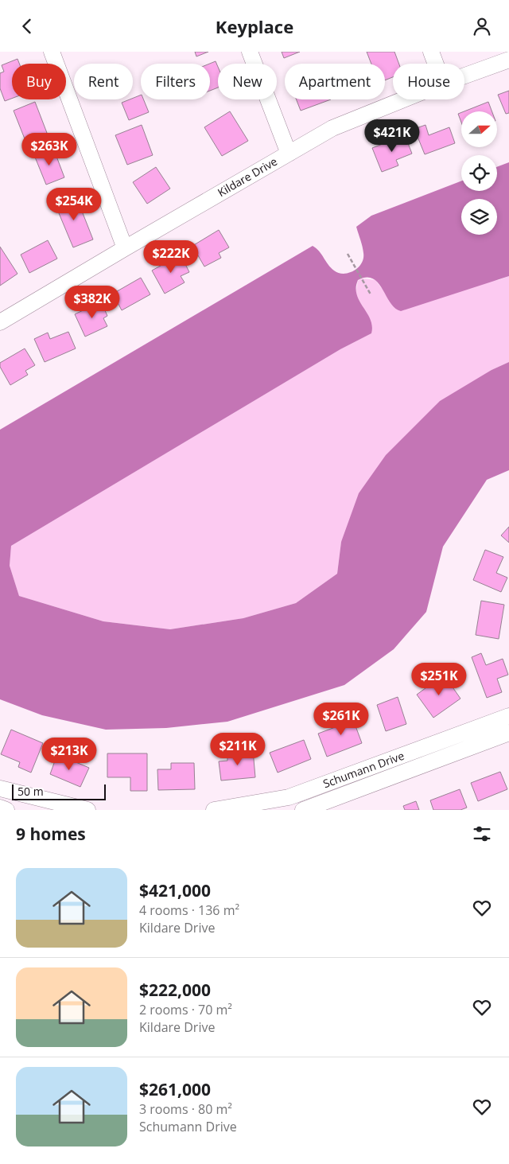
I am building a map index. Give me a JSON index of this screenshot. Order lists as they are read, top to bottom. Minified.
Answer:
{"streets":{"street":["Kildare Drive","Schumann Drive"]},"scale_bar":"50 m","north":"right","page":{"header":"Keyplace","chip":["Buy","Rent","Filters","New","Apartment","House"],"price":["$421K","$263K","$254K","$222K","$382K","$251K","$261K","$211K","$213K"],"scale":"50 m","heading":"9 homes","list":[{"name":"$421,000","note":"4 rooms · 136 m² · Kildare Drive"},{"name":"$222,000","note":"2 rooms · 70 m² · Kildare Drive"},{"name":"$261,000","note":"3 rooms · 80 m² · Schumann Drive"}]}}
